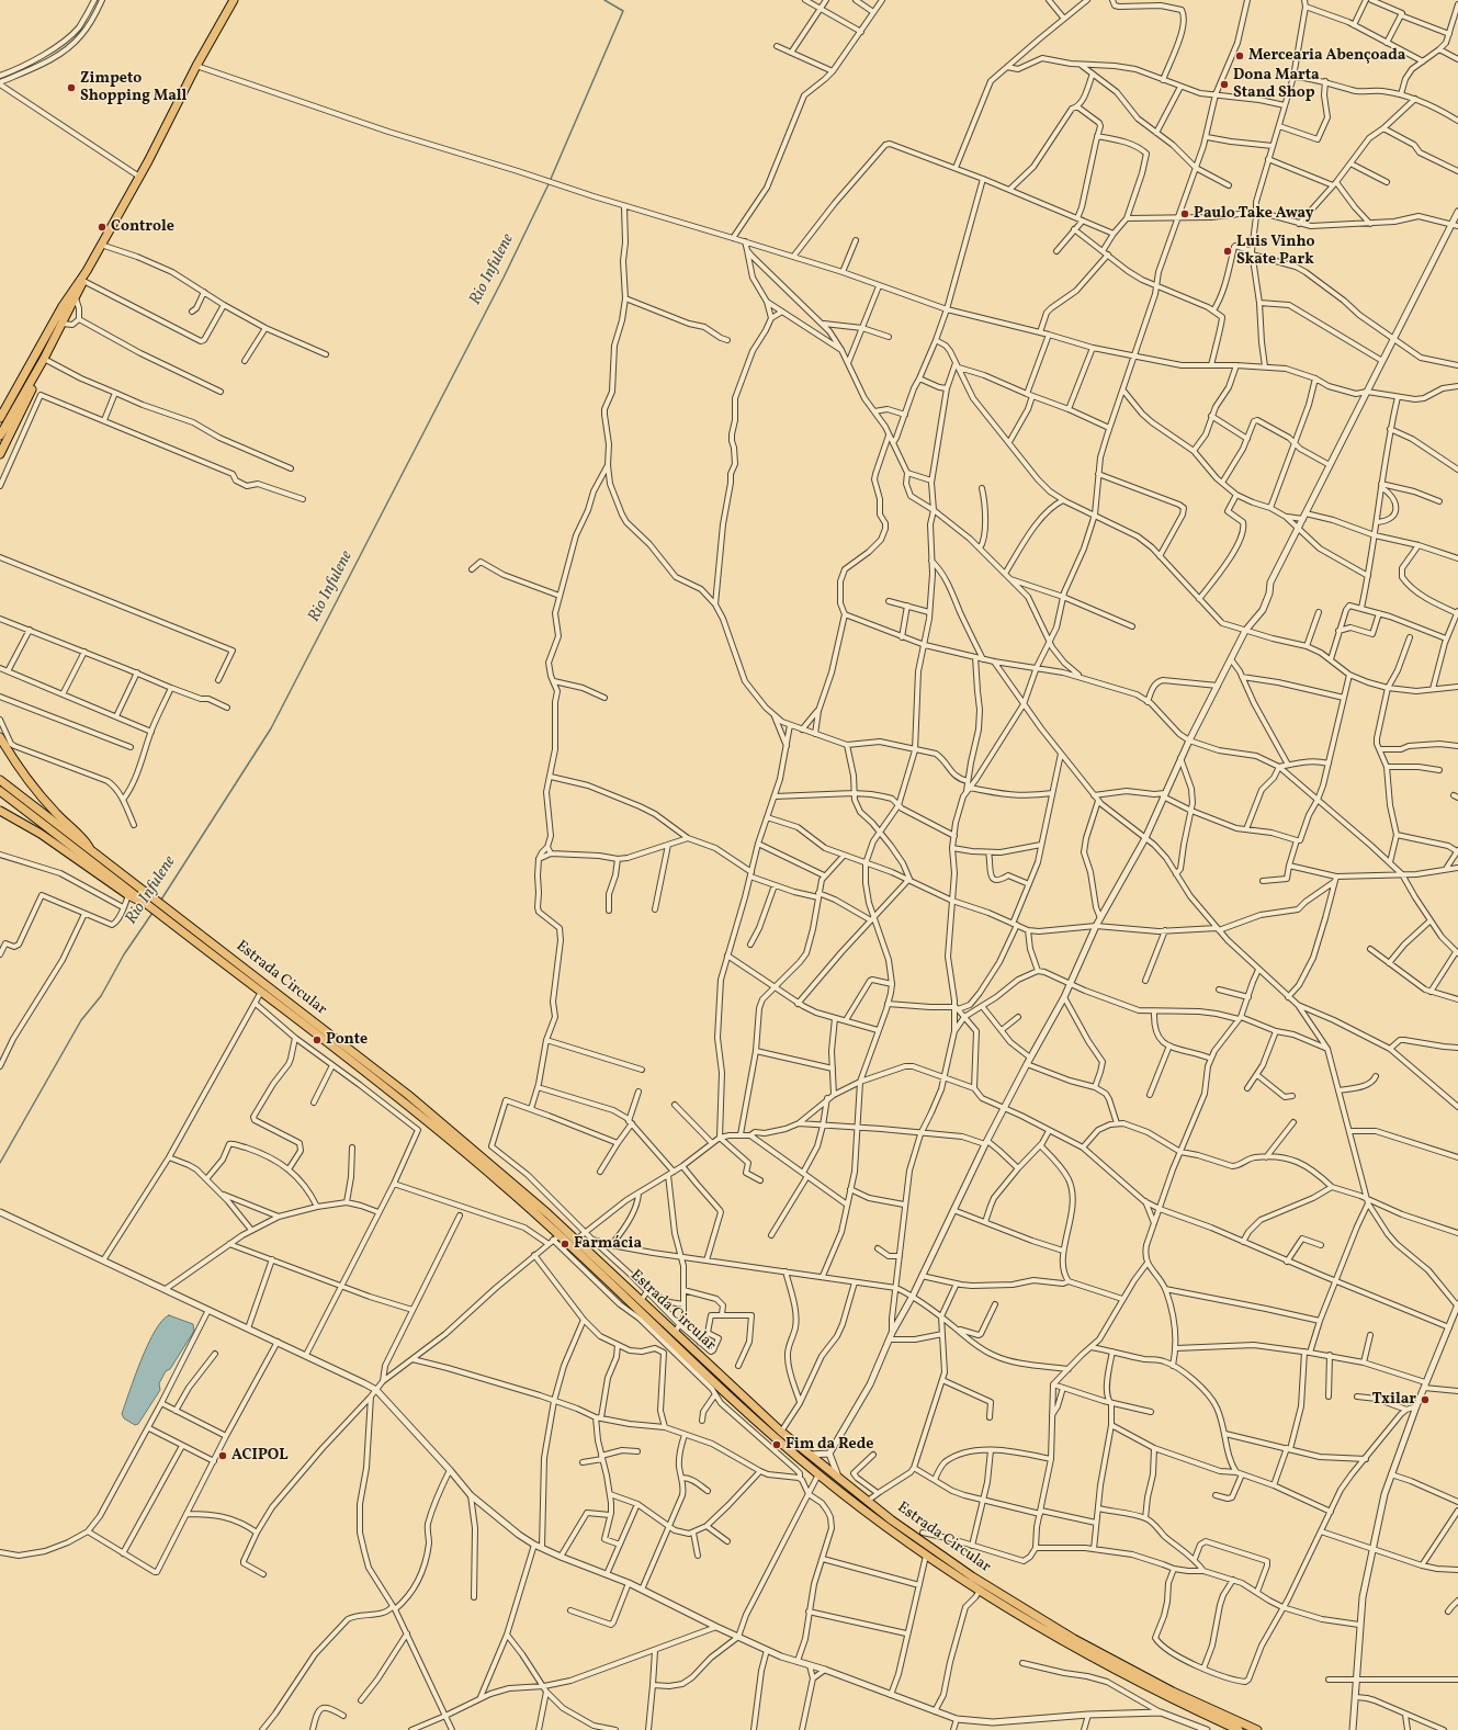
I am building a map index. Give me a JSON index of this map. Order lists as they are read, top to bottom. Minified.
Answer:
{"streets":{"main road":["Estrada Circular"]},"water":["Rio Infulene"],"places":["Mercearia Abençoada","Dona Marta Stand Shop","Zimpeto Shopping Mall","Paulo Take Away","Controle","Luis Vinho Skate Park","Ponte","Farmácia","Txilar","Fim da Rede","ACIPOL"]}
